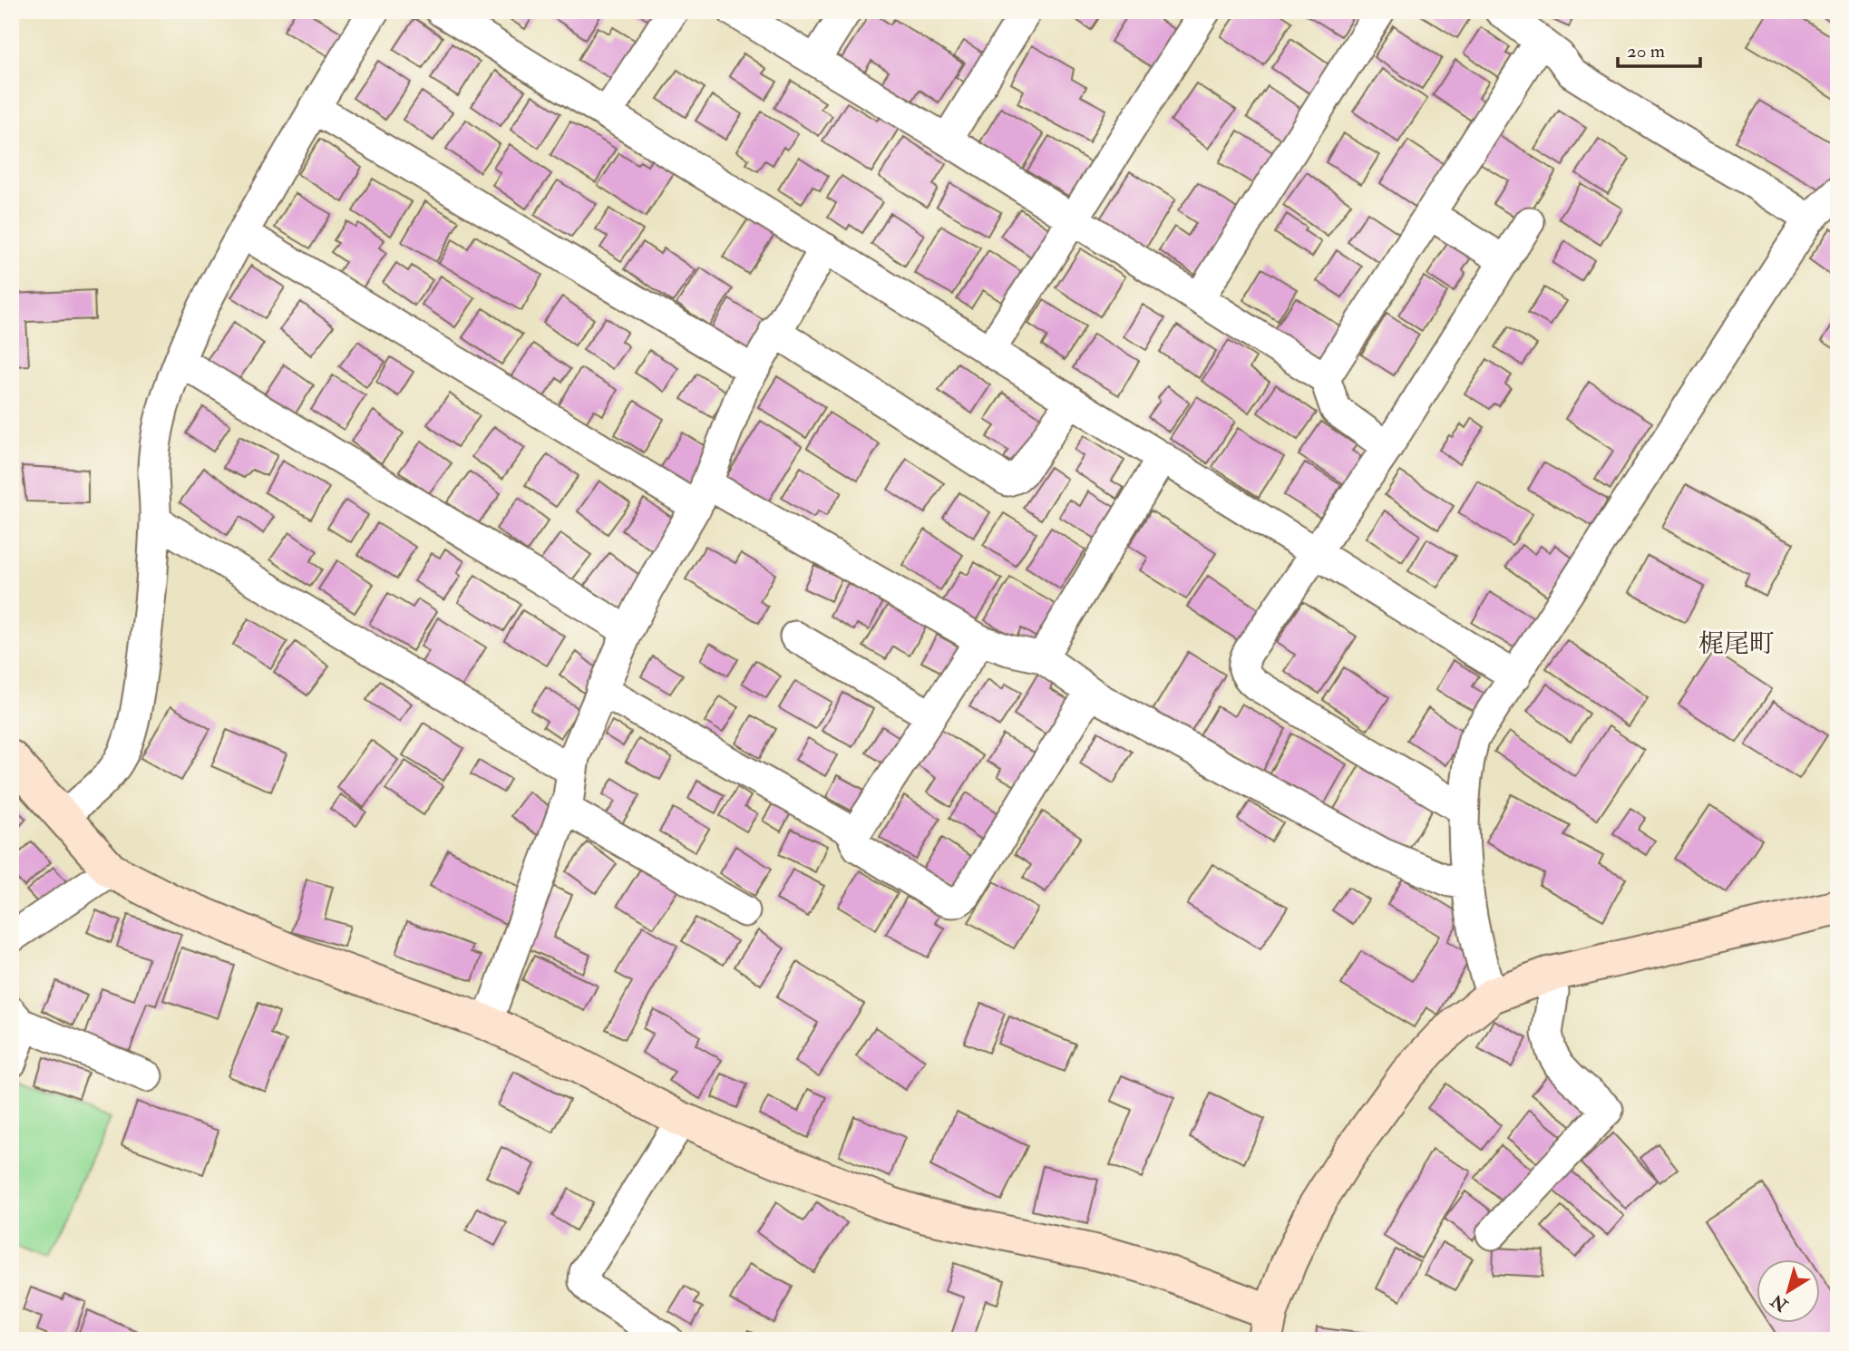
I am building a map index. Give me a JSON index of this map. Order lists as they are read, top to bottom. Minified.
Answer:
{"districts":["梶尾町"],"scale_bar":"20 m","north":"bottom left"}
